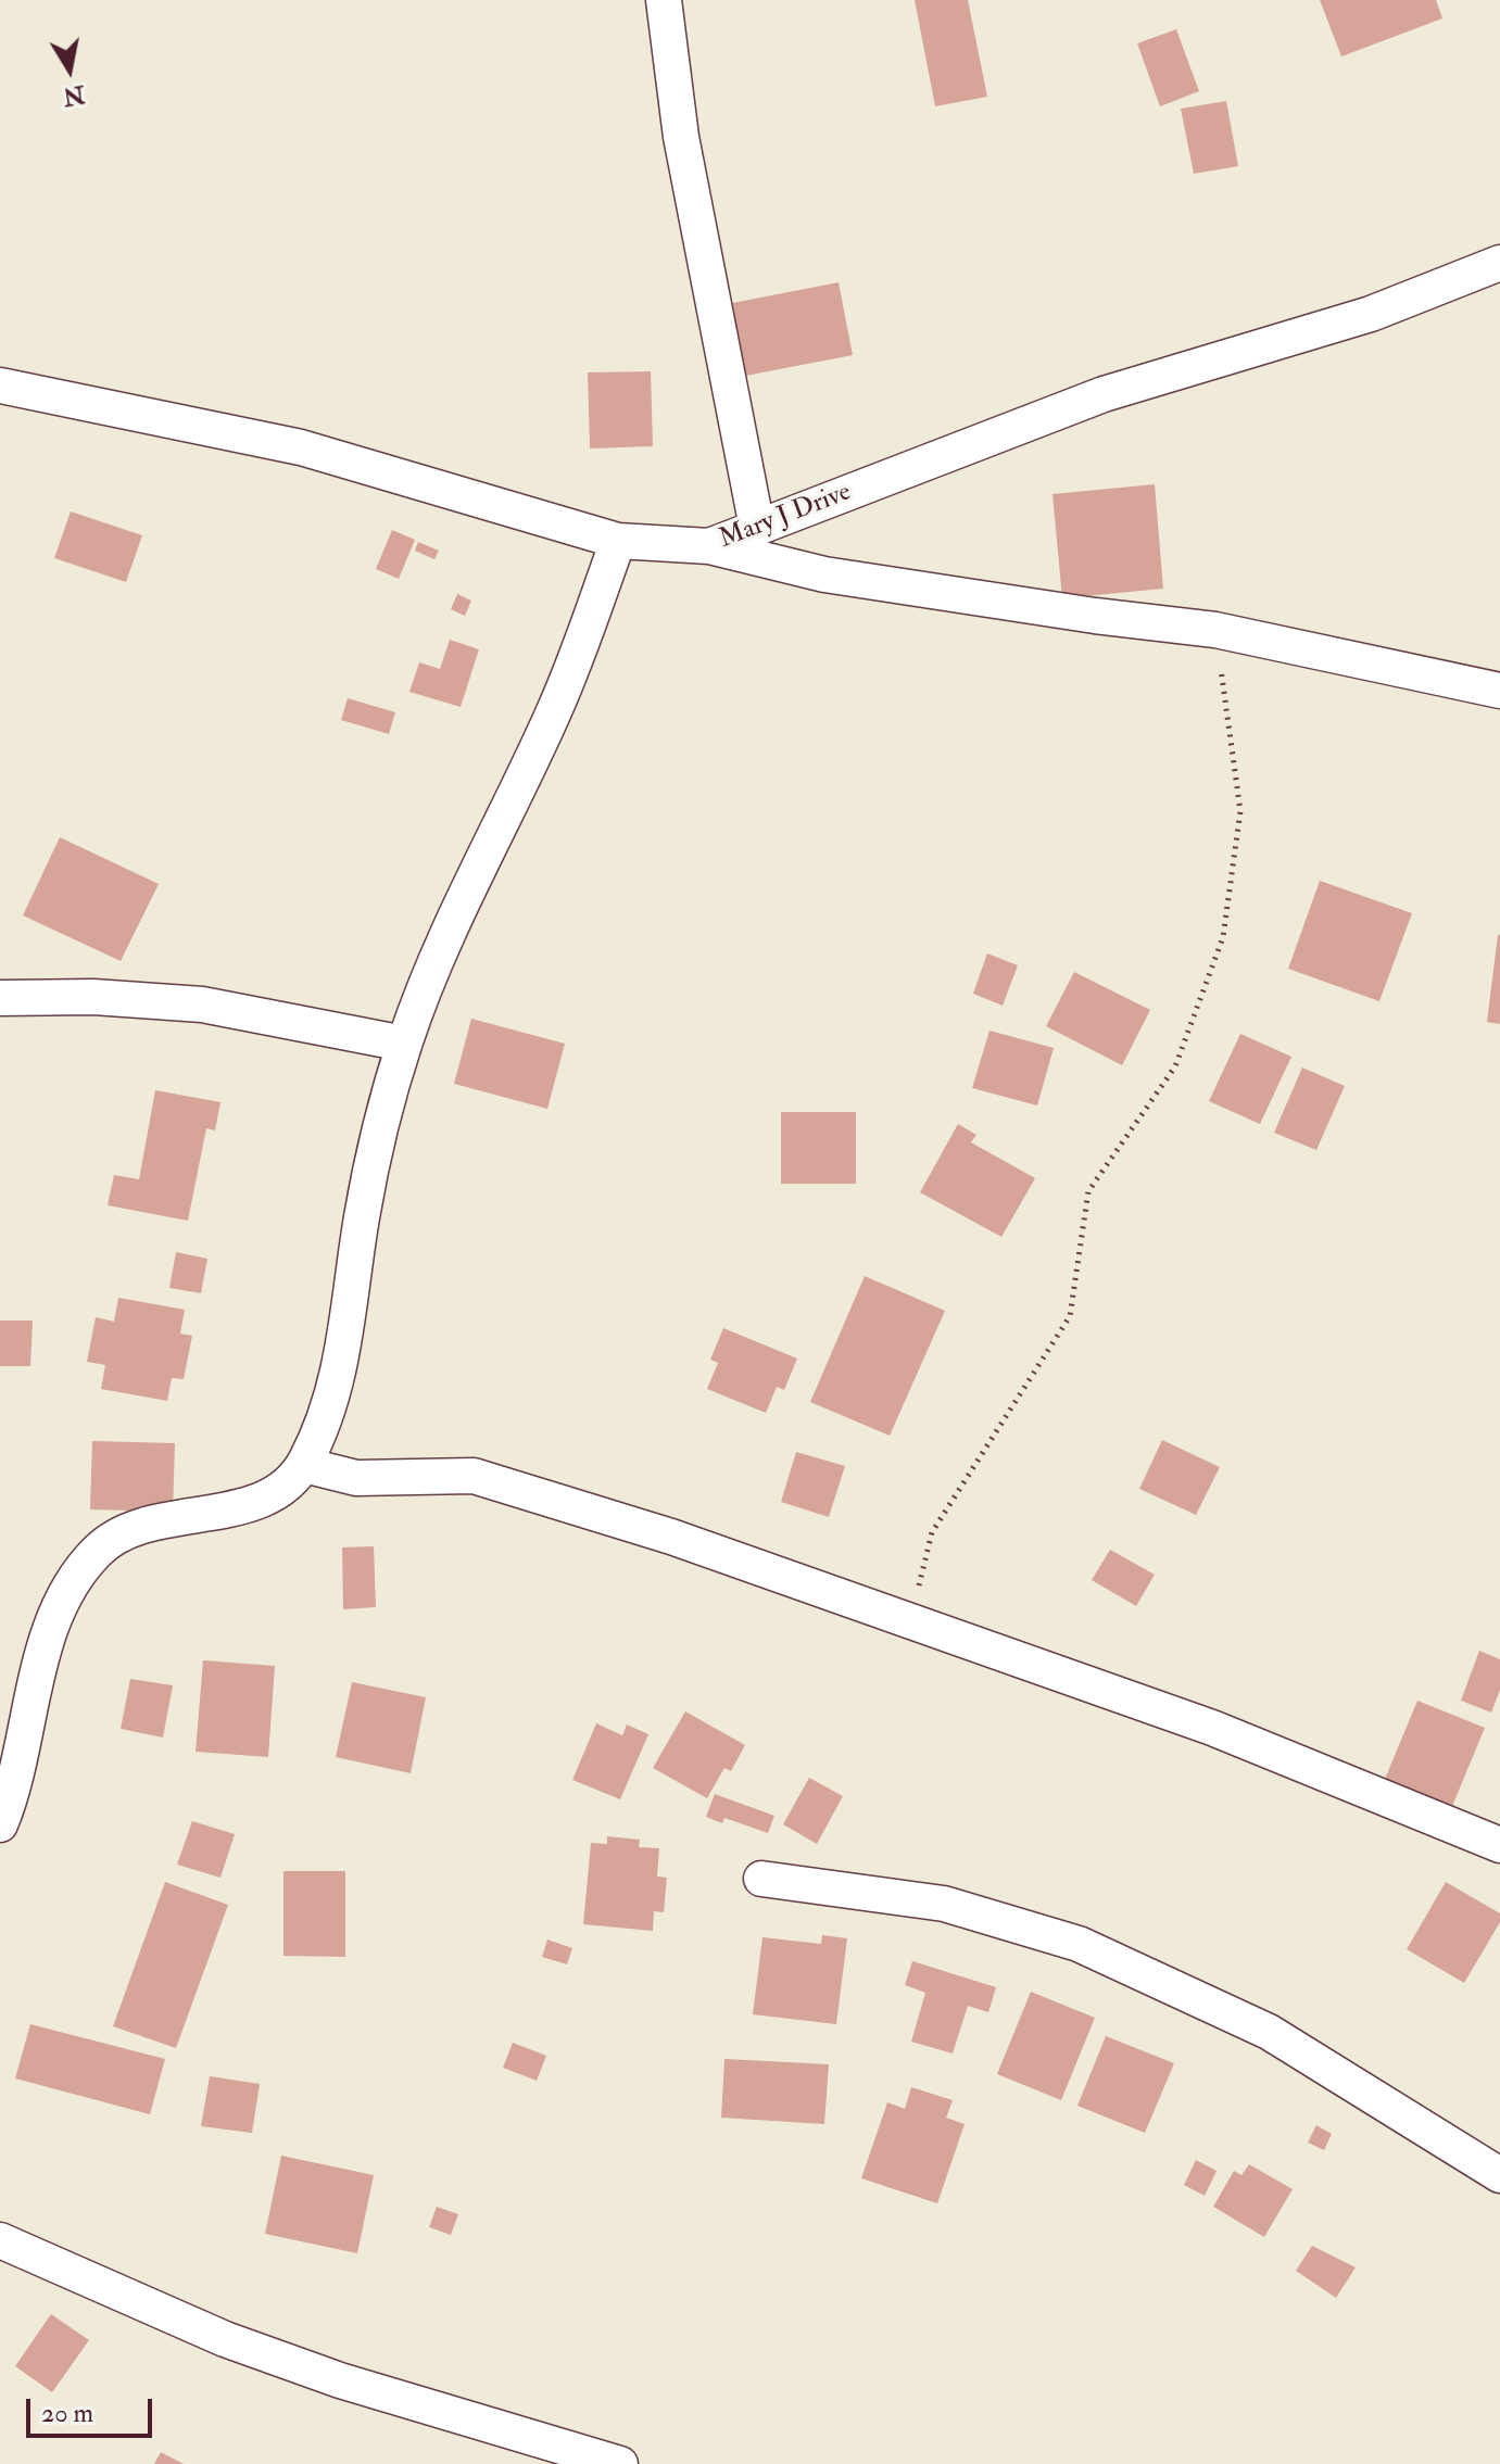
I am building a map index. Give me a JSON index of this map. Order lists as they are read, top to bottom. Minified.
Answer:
{"streets":{"street":["Mary J Drive"]},"scale_bar":"20 m","north":"bottom"}
